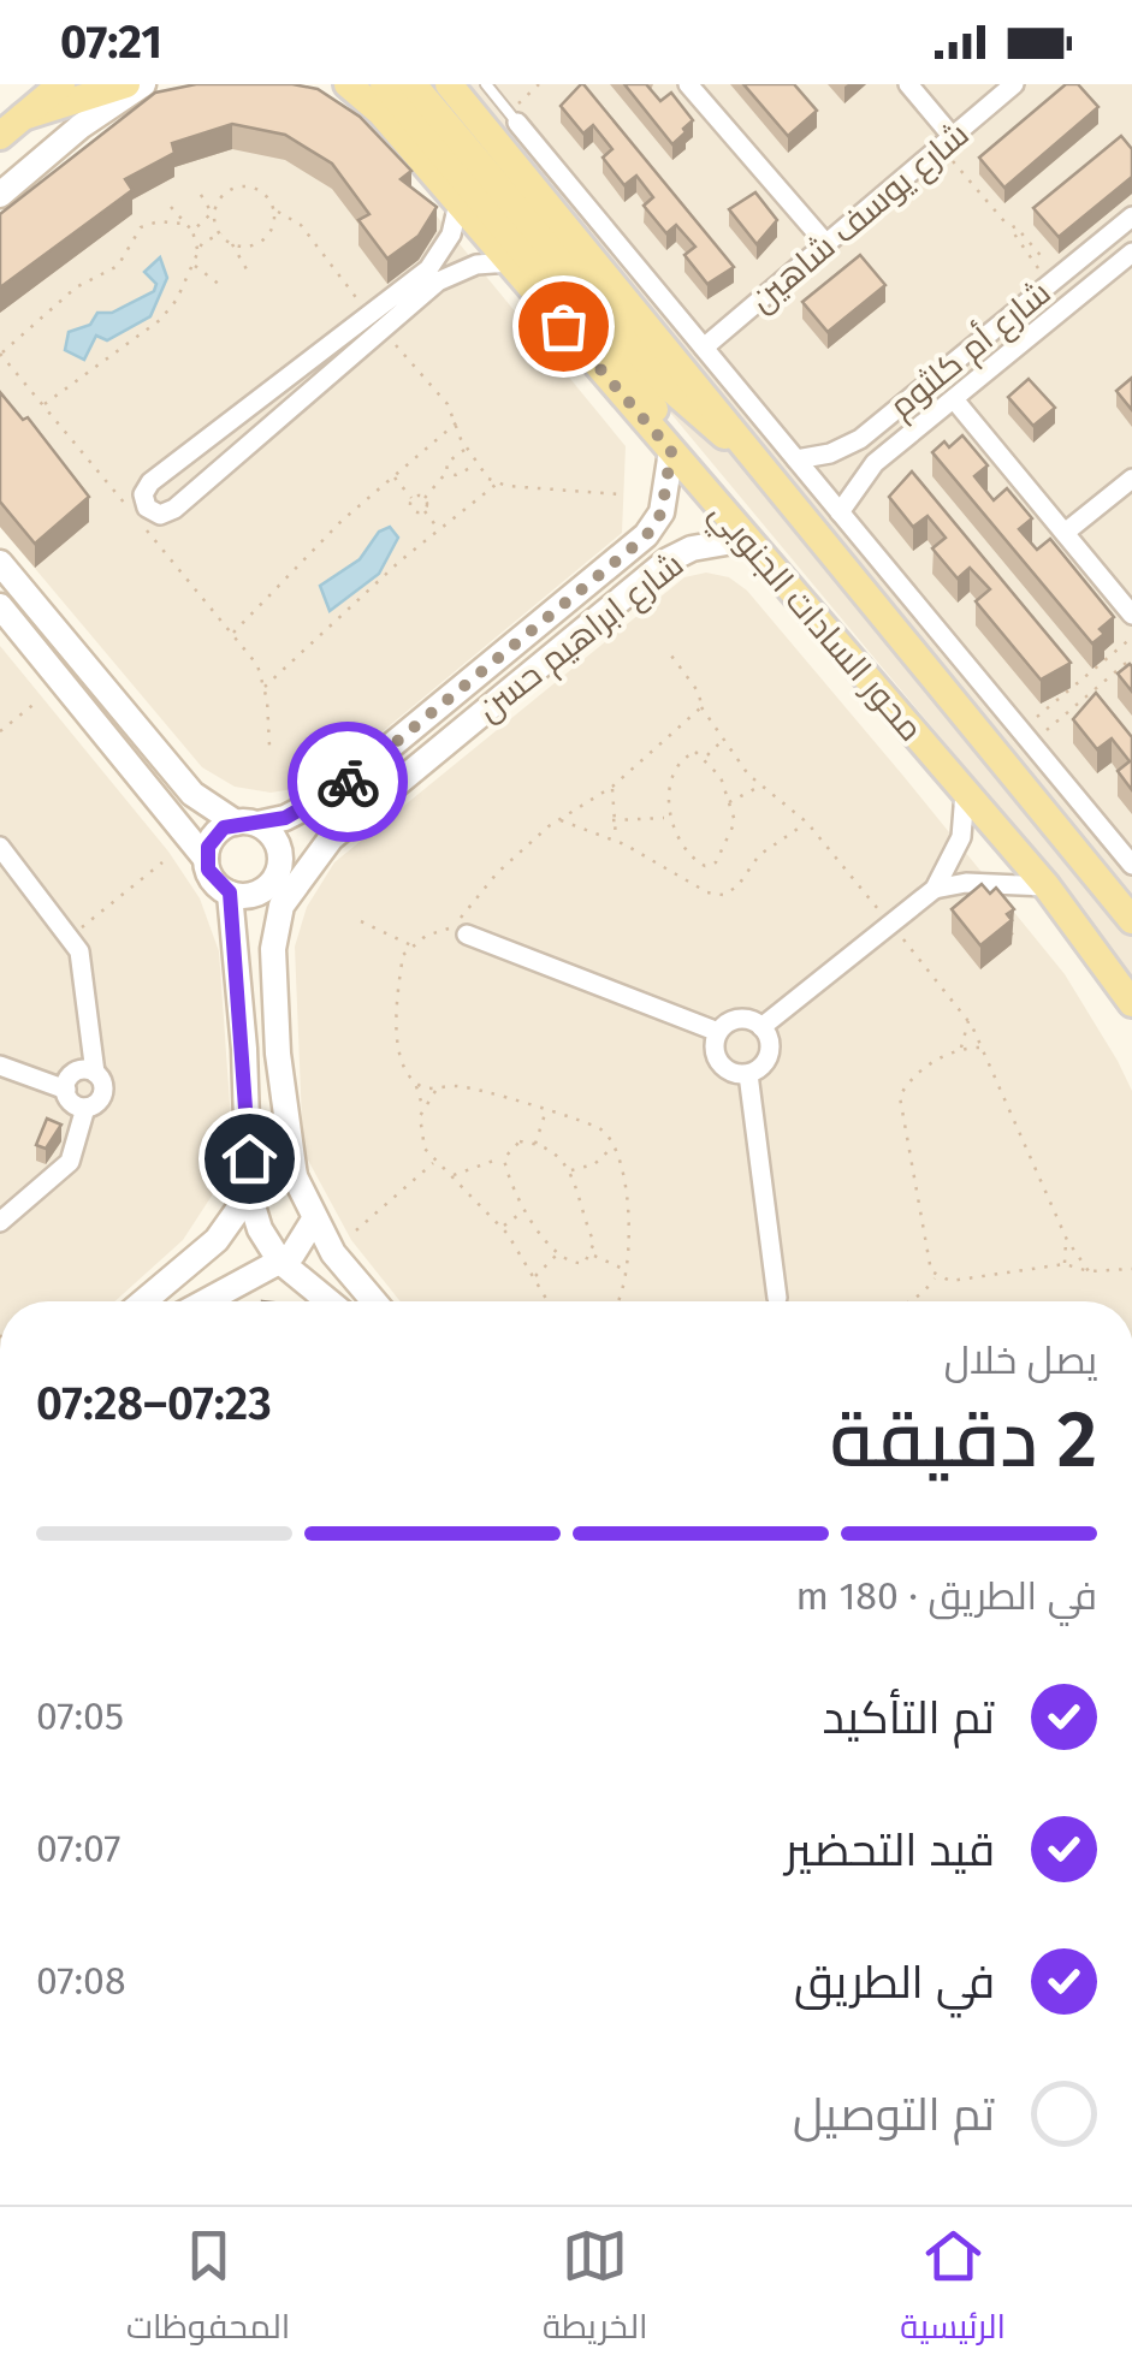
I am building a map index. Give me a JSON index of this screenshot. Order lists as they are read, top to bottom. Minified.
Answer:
{"streets":{"main road":["محور السادات الجنوبي"],"street":["شارع يوسف شاهين","شارع أم كلثوم","شارع ابراهيم حسن"]},"crossings":[["محور السادات الجنوبي","شارع ابراهيم حسن"]],"page":{"status":"07:21","heading":["2 دقيقة","يصل خلال","07:23–07:28"],"bar":"في الطريق · 180 m","list":[["تم التأكيد","07:05"],["قيد التحضير","07:07"],["في الطريق","07:08"],"تم التوصيل"],"tabs":["الرئيسية","الخريطة","المحفوظات"]}}
